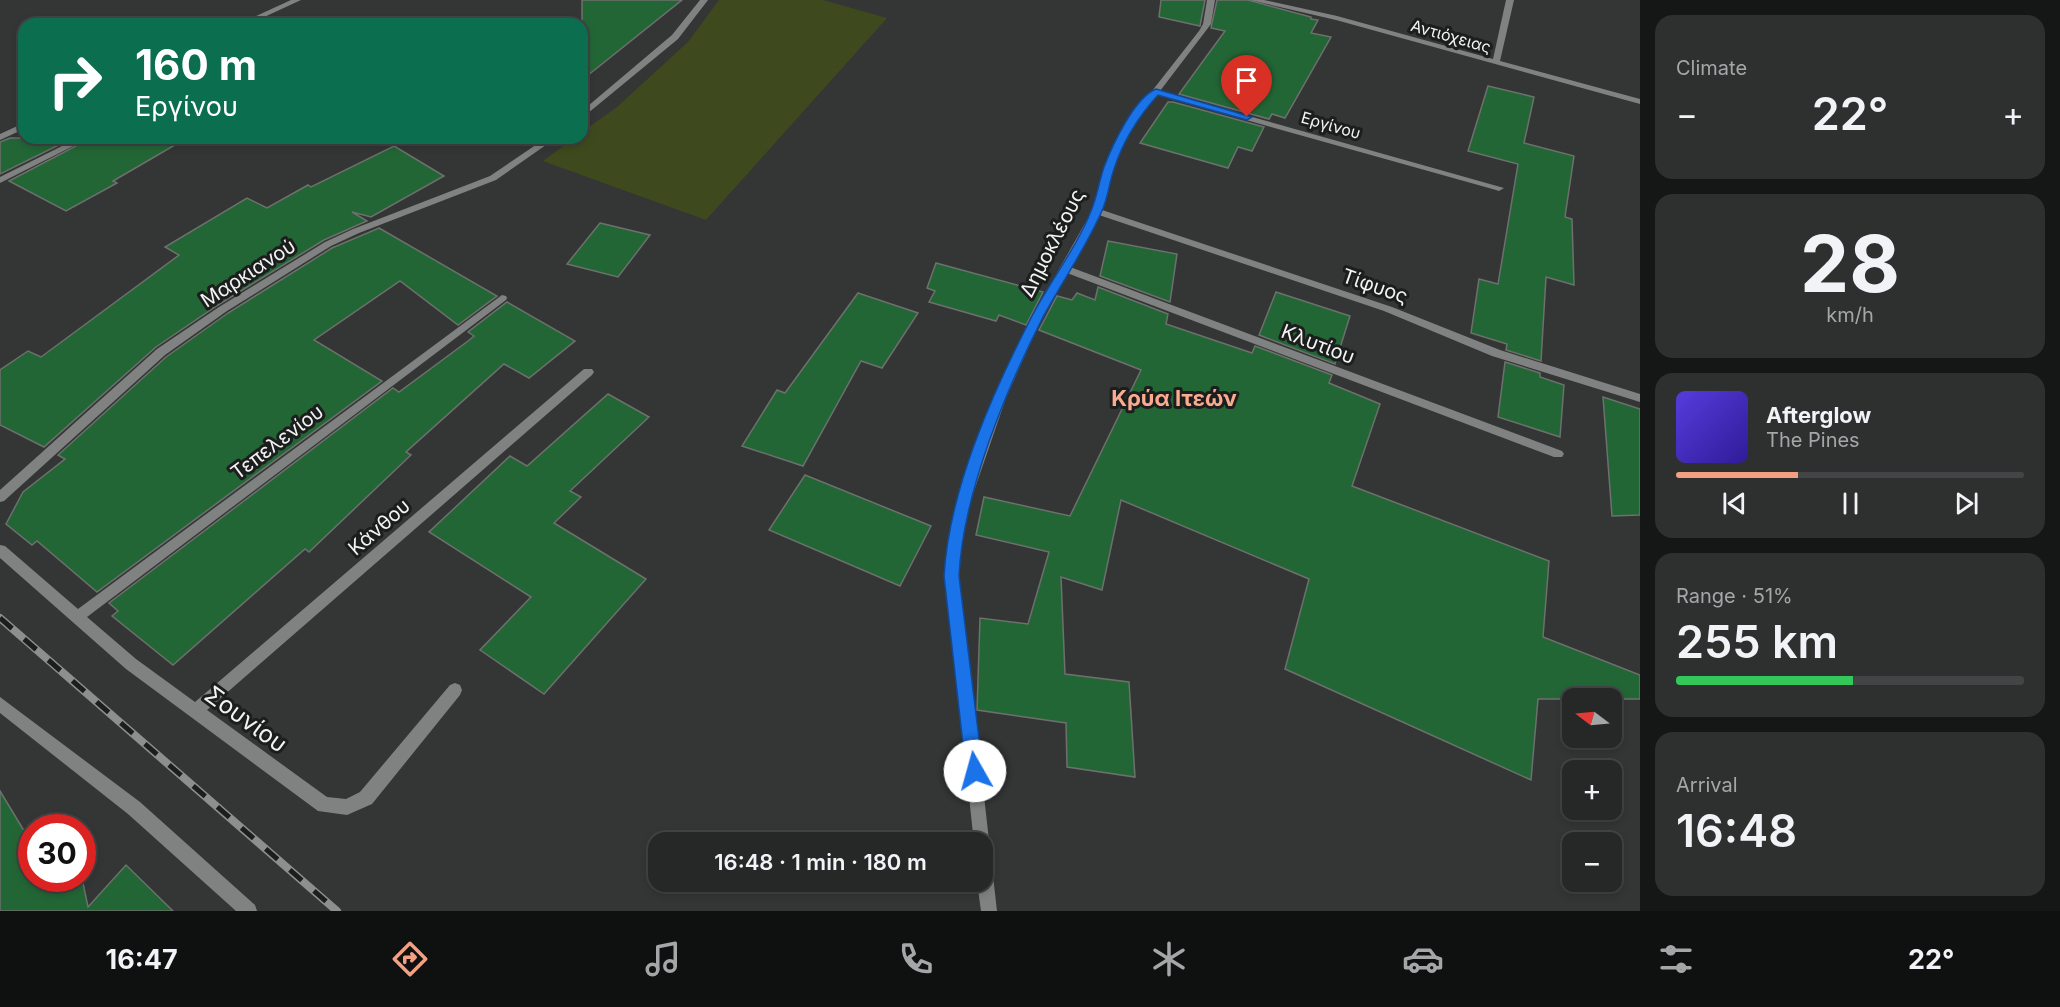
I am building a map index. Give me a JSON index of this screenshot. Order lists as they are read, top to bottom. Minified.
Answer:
{"streets":{"street":["Αντιόχειας","Εργίνου","Δημοκλέους","Μαρκιανού","Τίφυος","Κλυτίου","Τεπελενίου","Κάνθου","Σουνίου"]},"crossings":[["Εργίνου","Δημοκλέους"],["Δημοκλέους","Τίφυος"],["Δημοκλέους","Κλυτίου"],["Τεπελενίου","Σουνίου"],["Κάνθου","Σουνίου"]],"districts":["Κρύα Ιτεών"],"north":"left","page":{"tile":["Climate",["28","km/h"],["Range · 51%","255 km"],["Arrival","16:48"]],"turn":["160 m","Εργίνου"],"heat":["−","22°","+"],"song":["Afterglow","The Pines"],"map_buttons":["+","−"],"limit":"30","trip":"16:48 · 1 min · 180 m","tabs":["16:47","22°"]}}
